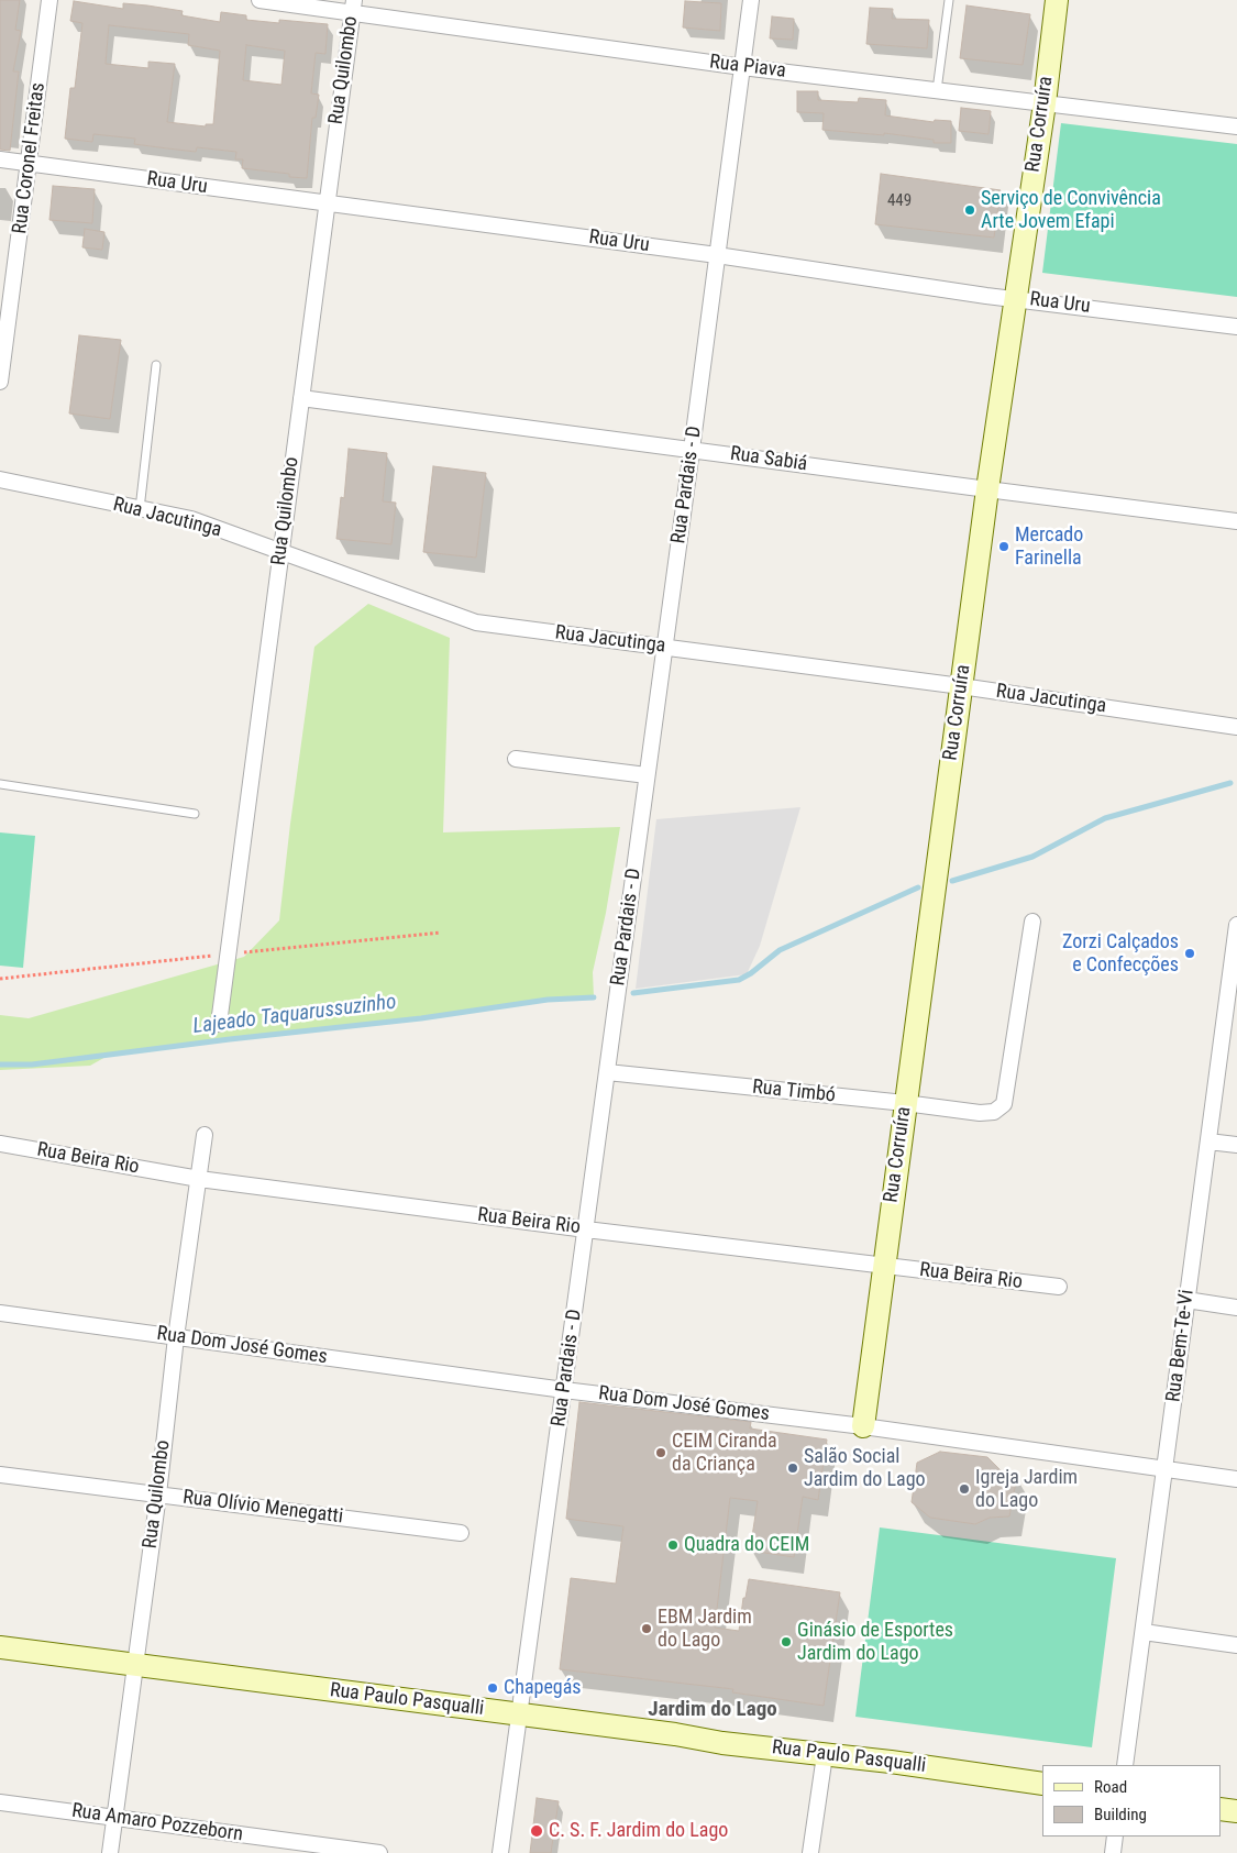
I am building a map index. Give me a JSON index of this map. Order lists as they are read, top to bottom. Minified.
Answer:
{"streets":{"street":["Rua Piava","Rua Quilombo","Rua Corruíra","Rua Coronel Freitas","Rua Uru","Rua Sabiá","Rua Pardais - D","Rua Jacutinga","Rua Timbó","Rua Beira Rio","Rua Dom José Gomes","Rua Bem-Te-Vi","Rua Olívio Menegatti","Rua Paulo Pasqualli","Rua Amaro Pozzeborn"]},"crossings":[["Rua Piava","Rua Quilombo"],["Rua Piava","Rua Corruíra"],["Rua Piava","Rua Pardais - D"],["Rua Quilombo","Rua Uru"],["Rua Quilombo","Rua Sabiá"],["Rua Quilombo","Rua Jacutinga"],["Rua Quilombo","Rua Beira Rio"],["Rua Quilombo","Rua Dom José Gomes"],["Rua Quilombo","Rua Olívio Menegatti"],["Rua Quilombo","Rua Paulo Pasqualli"],["Rua Quilombo","Rua Amaro Pozzeborn"],["Rua Corruíra","Rua Uru"],["Rua Corruíra","Rua Sabiá"],["Rua Corruíra","Rua Jacutinga"],["Rua Corruíra","Rua Timbó"],["Rua Corruíra","Rua Beira Rio"],["Rua Corruíra","Rua Dom José Gomes"],["Rua Coronel Freitas","Rua Uru"],["Rua Uru","Rua Pardais - D"],["Rua Sabiá","Rua Pardais - D"],["Rua Pardais - D","Rua Jacutinga"],["Rua Pardais - D","Rua Timbó"],["Rua Pardais - D","Rua Beira Rio"],["Rua Pardais - D","Rua Dom José Gomes"],["Rua Pardais - D","Rua Paulo Pasqualli"],["Rua Dom José Gomes","Rua Bem-Te-Vi"]],"districts":["Jardim do Lago"],"water":["Lajeado Taquarussuzinho"],"places":["Serviço de Convivência Arte Jovem Efapi","Mercado Farinella","Zorzi Calçados e Confecções","CEIM Ciranda da Criança","Salão Social Jardim do Lago","Igreja Jardim do Lago","Quadra do CEIM","EBM Jardim do Lago","Ginásio de Esportes Jardim do Lago","Chapegás","C. S. F. Jardim do Lago"],"house_numbers":["449"],"legend":["Road","Building"]}
